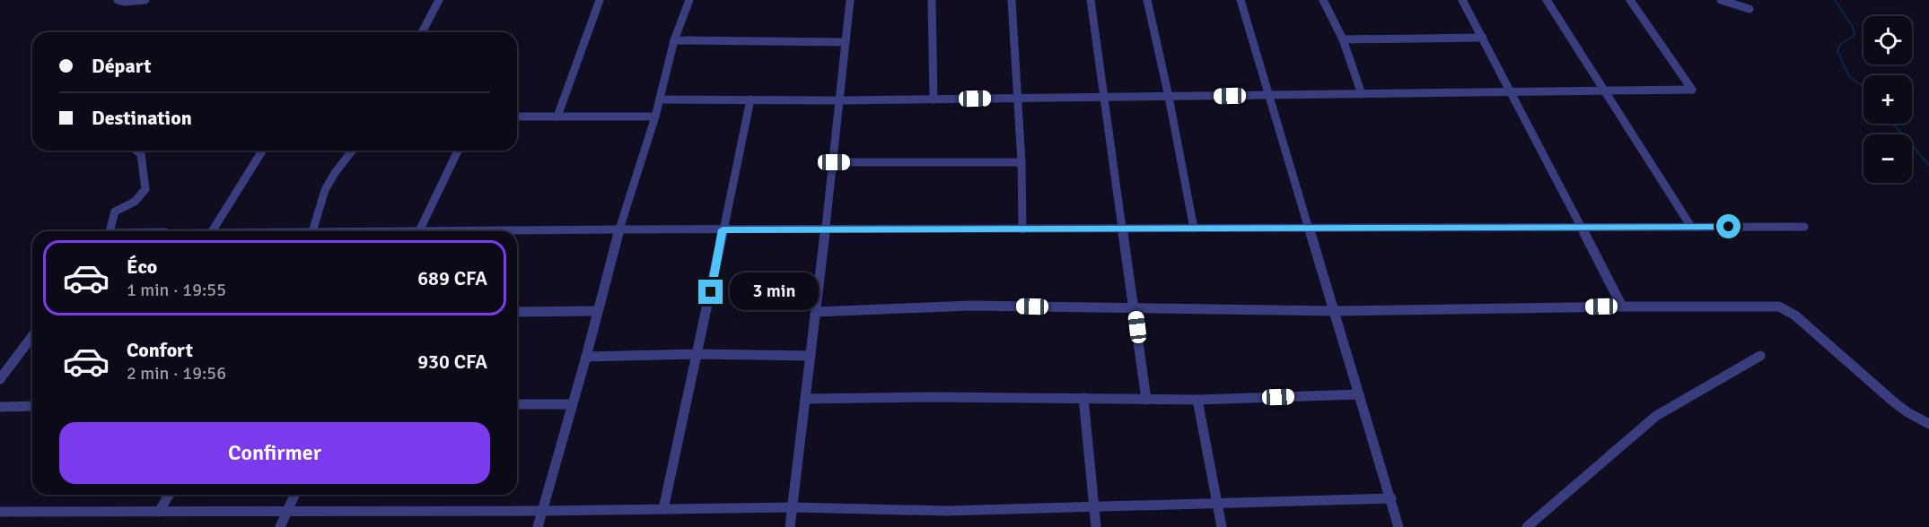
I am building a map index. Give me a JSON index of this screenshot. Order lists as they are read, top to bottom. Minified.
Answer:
{"page":{"map_buttons":["+","−"],"banner":["Départ","Destination"],"list":[{"name":"Éco","note":"1 min · 19:55","value":"689 CFA"},{"name":"Confort","note":"2 min · 19:56","value":"930 CFA"}],"bubble":"3 min","buttons":"Confirmer"}}
